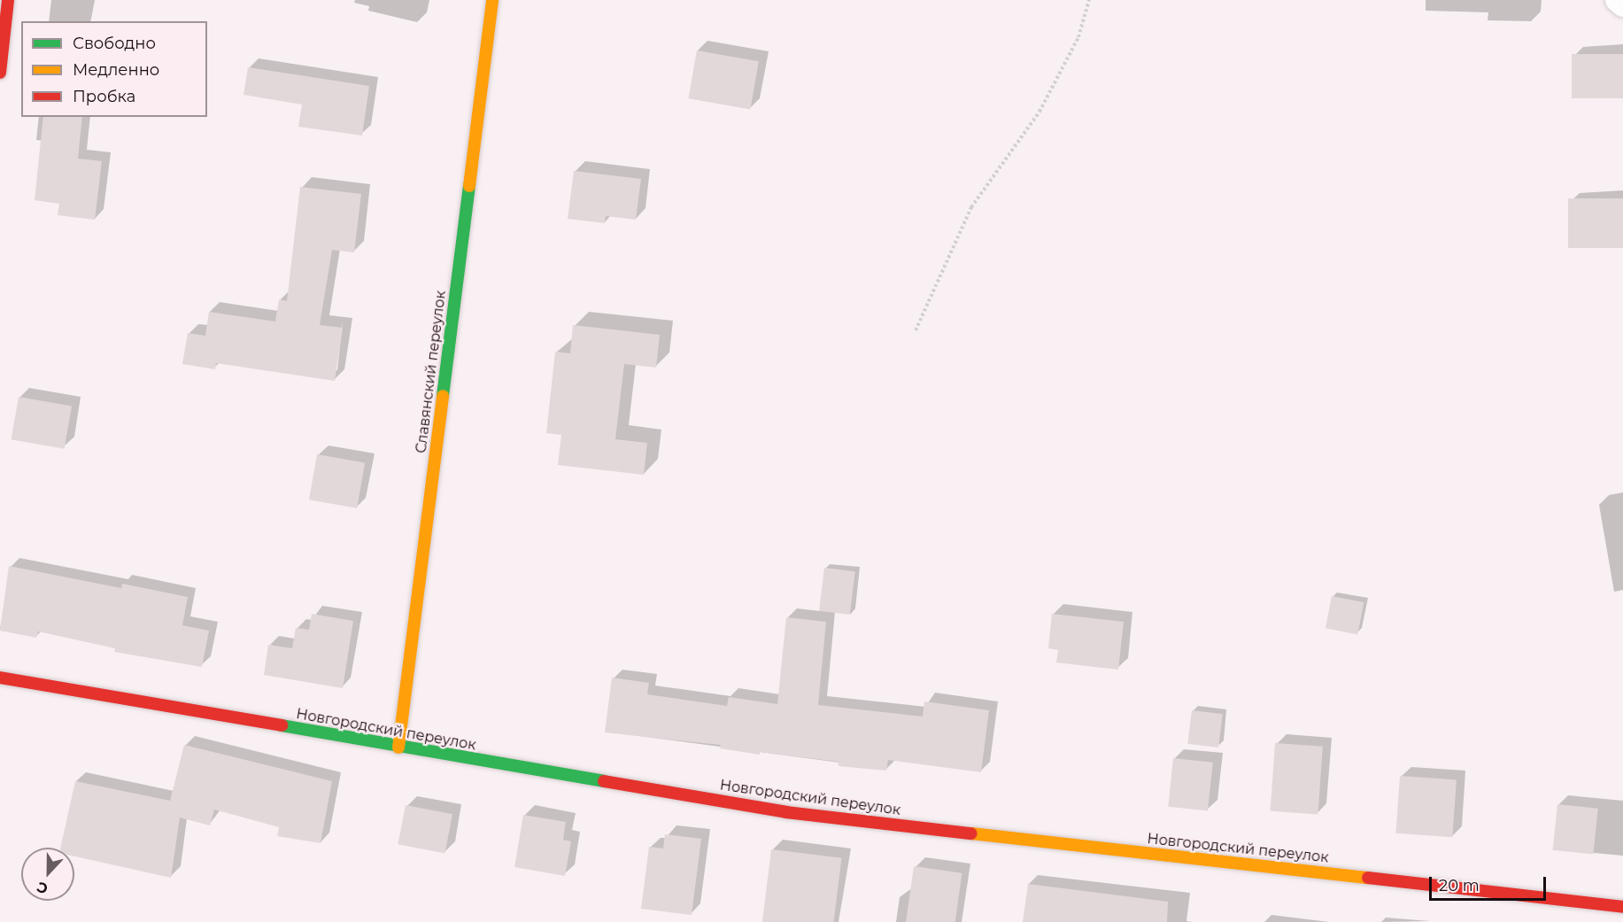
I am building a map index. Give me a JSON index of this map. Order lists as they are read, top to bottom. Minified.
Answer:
{"streets":{"street":["Славянский переулок","Новгородский переулок"]},"crossings":[["Славянский переулок","Новгородский переулок"]],"legend":["Свободно","Медленно","Пробка"],"scale_bar":"20 m","north":"bottom"}
